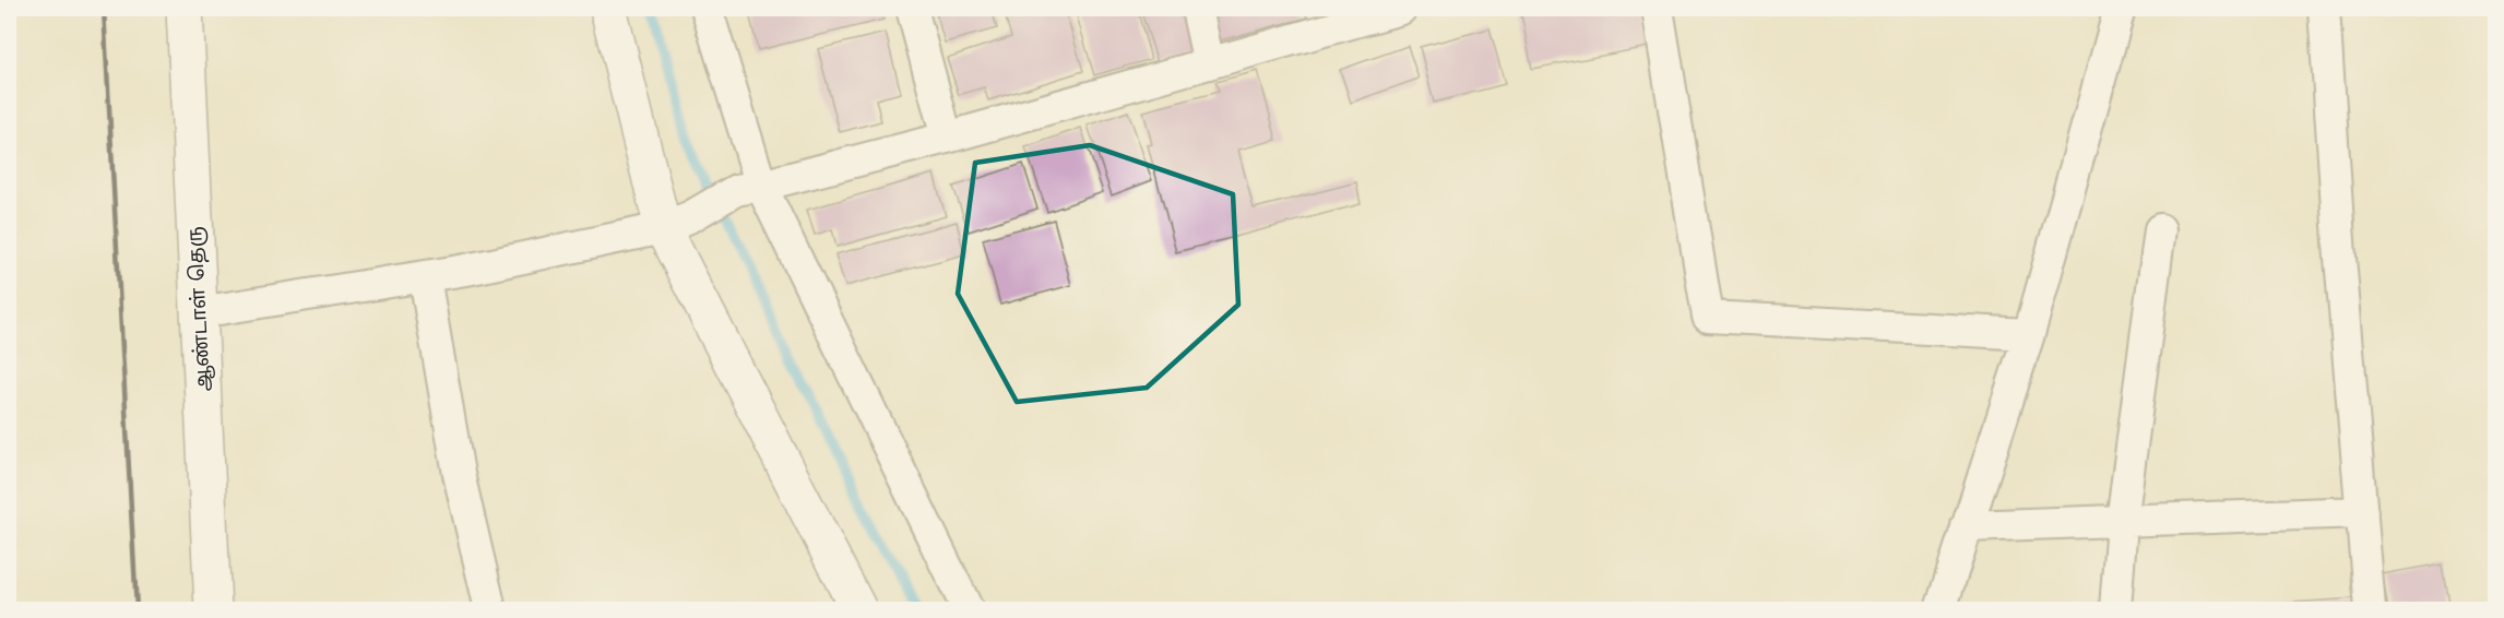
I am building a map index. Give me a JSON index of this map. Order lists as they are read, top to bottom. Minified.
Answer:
{"streets":{"street":["ஆண்டாள் தெரு"]}}
